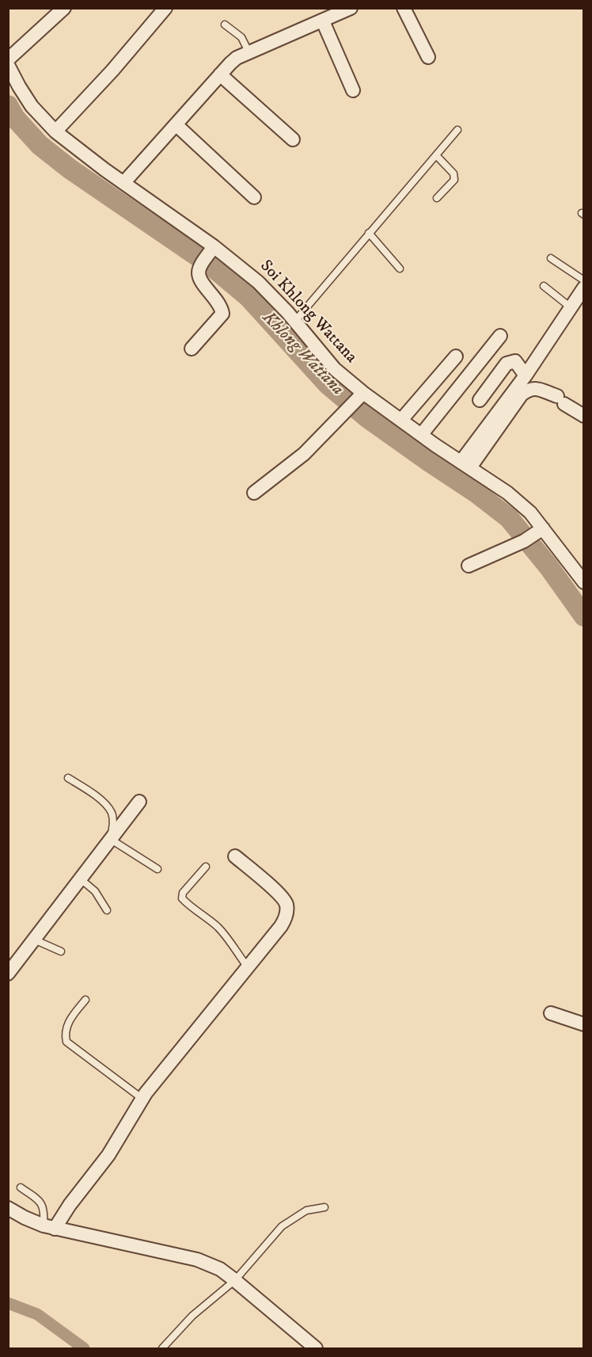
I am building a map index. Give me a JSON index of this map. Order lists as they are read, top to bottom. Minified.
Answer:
{"streets":{"street":["Soi Khlong Wattana"]},"water":["Khlong Wattana"]}
